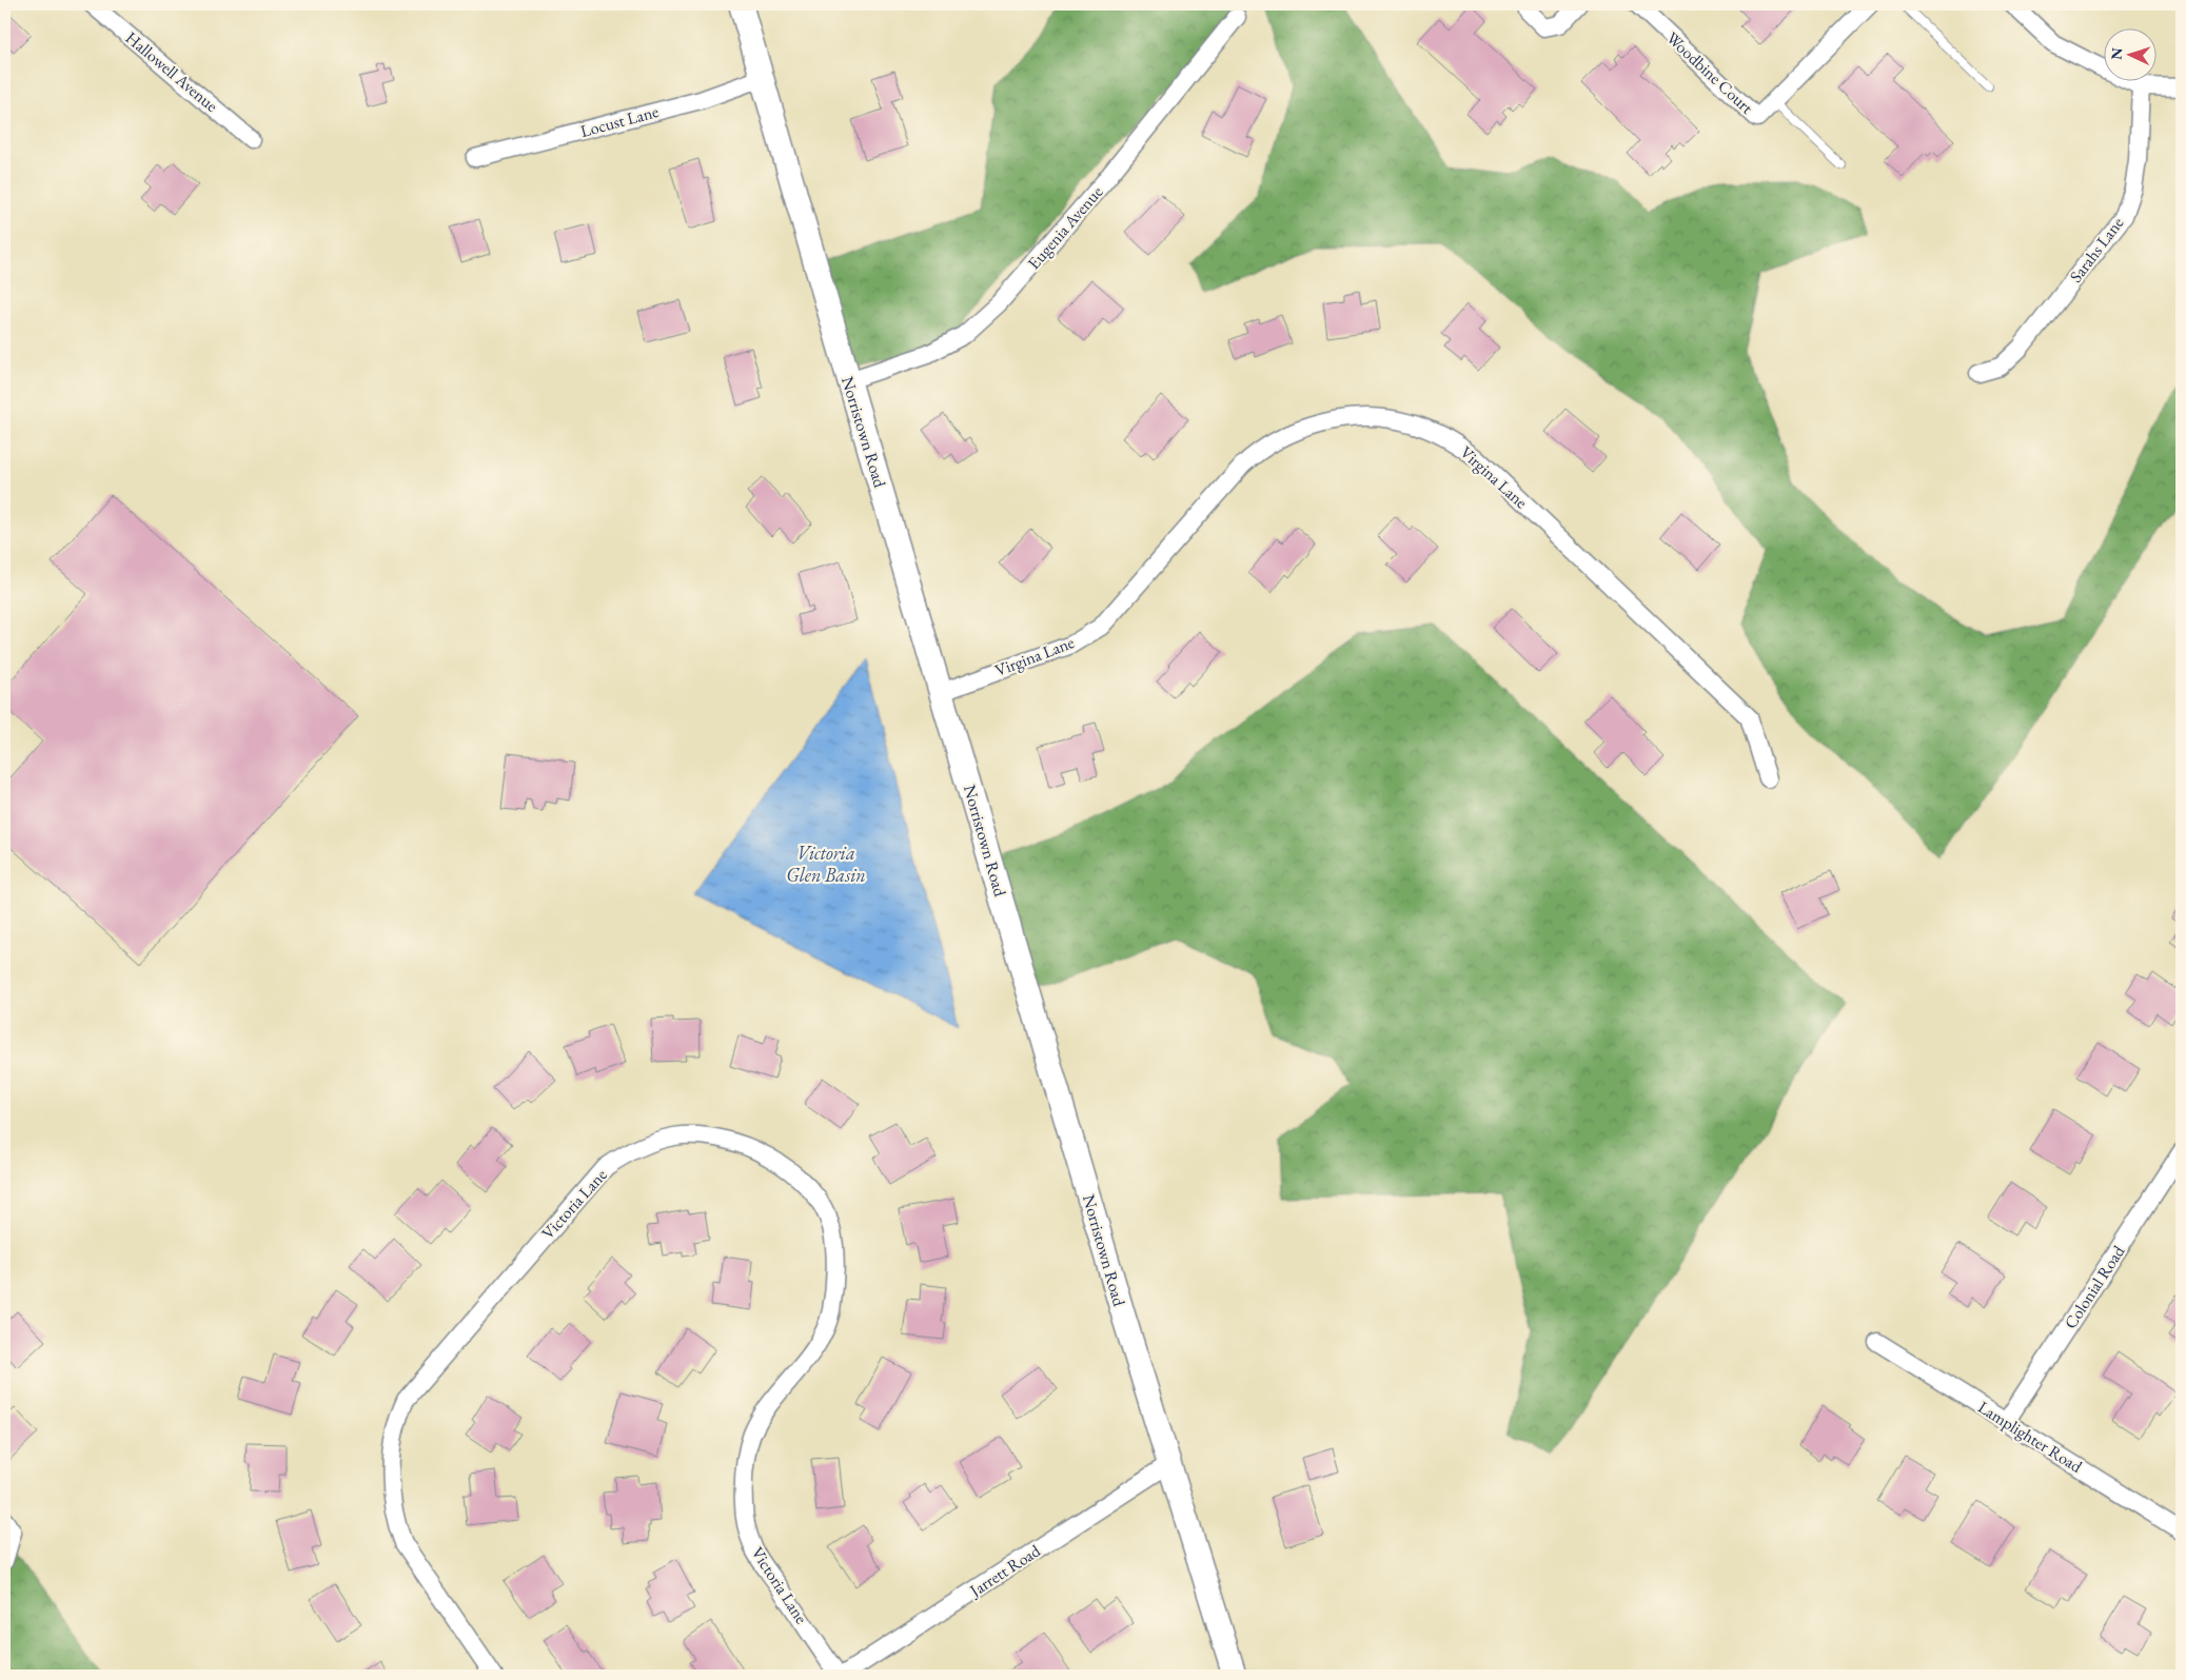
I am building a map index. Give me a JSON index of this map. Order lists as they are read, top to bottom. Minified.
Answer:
{"streets":{"main road":["Norristown Road"],"street":["Hallowell Avenue","Woodbine Court","Locust Lane","Eugenia Avenue","Sarahs Lane","Virgina Lane","Victoria Lane","Colonial Road","Lamplighter Road","Jarrett Road"]},"crossings":[["Locust Lane","Norristown Road"],["Eugenia Avenue","Norristown Road"],["Norristown Road","Virgina Lane"],["Norristown Road","Jarrett Road"],["Victoria Lane","Jarrett Road"],["Colonial Road","Lamplighter Road"]],"water":["Victoria Glen Basin"],"north":"left"}
